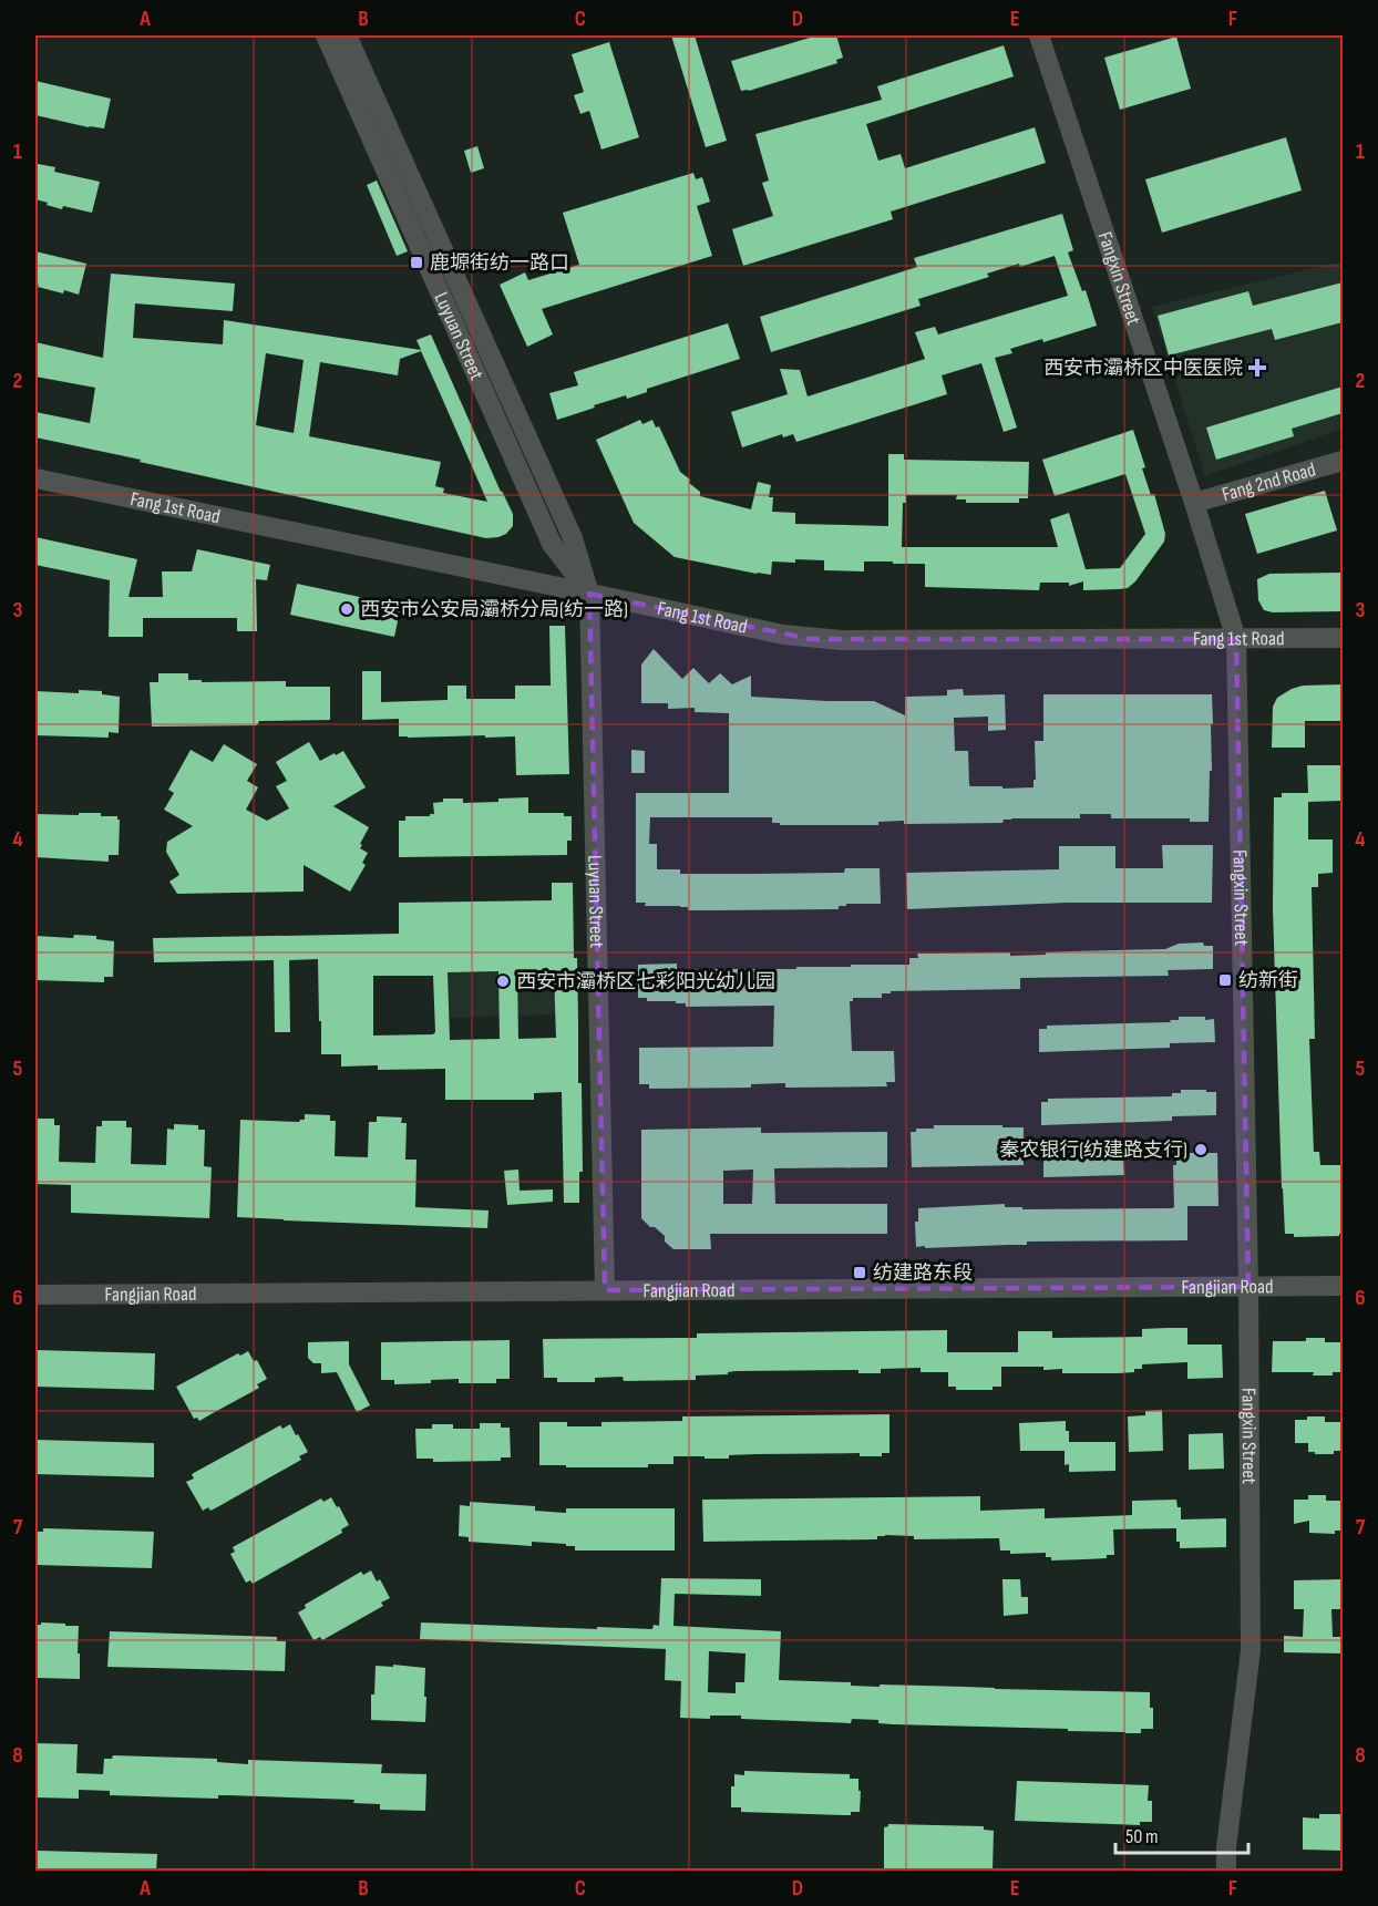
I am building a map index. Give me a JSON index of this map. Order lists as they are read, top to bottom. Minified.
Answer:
{"streets":{"street":["Fangxin Street","Luyuan Street","Fang 2nd Road","Fang 1st Road","Fangjian Road"]},"crossings":[["Fangxin Street","Fang 2nd Road"],["Fangxin Street","Fang 1st Road"],["Fangxin Street","Fangjian Road"],["Luyuan Street","Fang 1st Road"],["Luyuan Street","Fangjian Road"]],"places":{"transit":["鹿塬街纺一路口","纺新街","纺建路东段"],"health":["西安市灞桥区中医医院"],"other":["西安市公安局灞桥分局(纺一路)","西安市灞桥区七彩阳光幼儿园","秦农银行(纺建路支行)"]},"scale_bar":"50 m","grid":{"columns":["A","B","C","D","E","F"],"rows":["1","2","3","4","5","6","7","8"]}}
